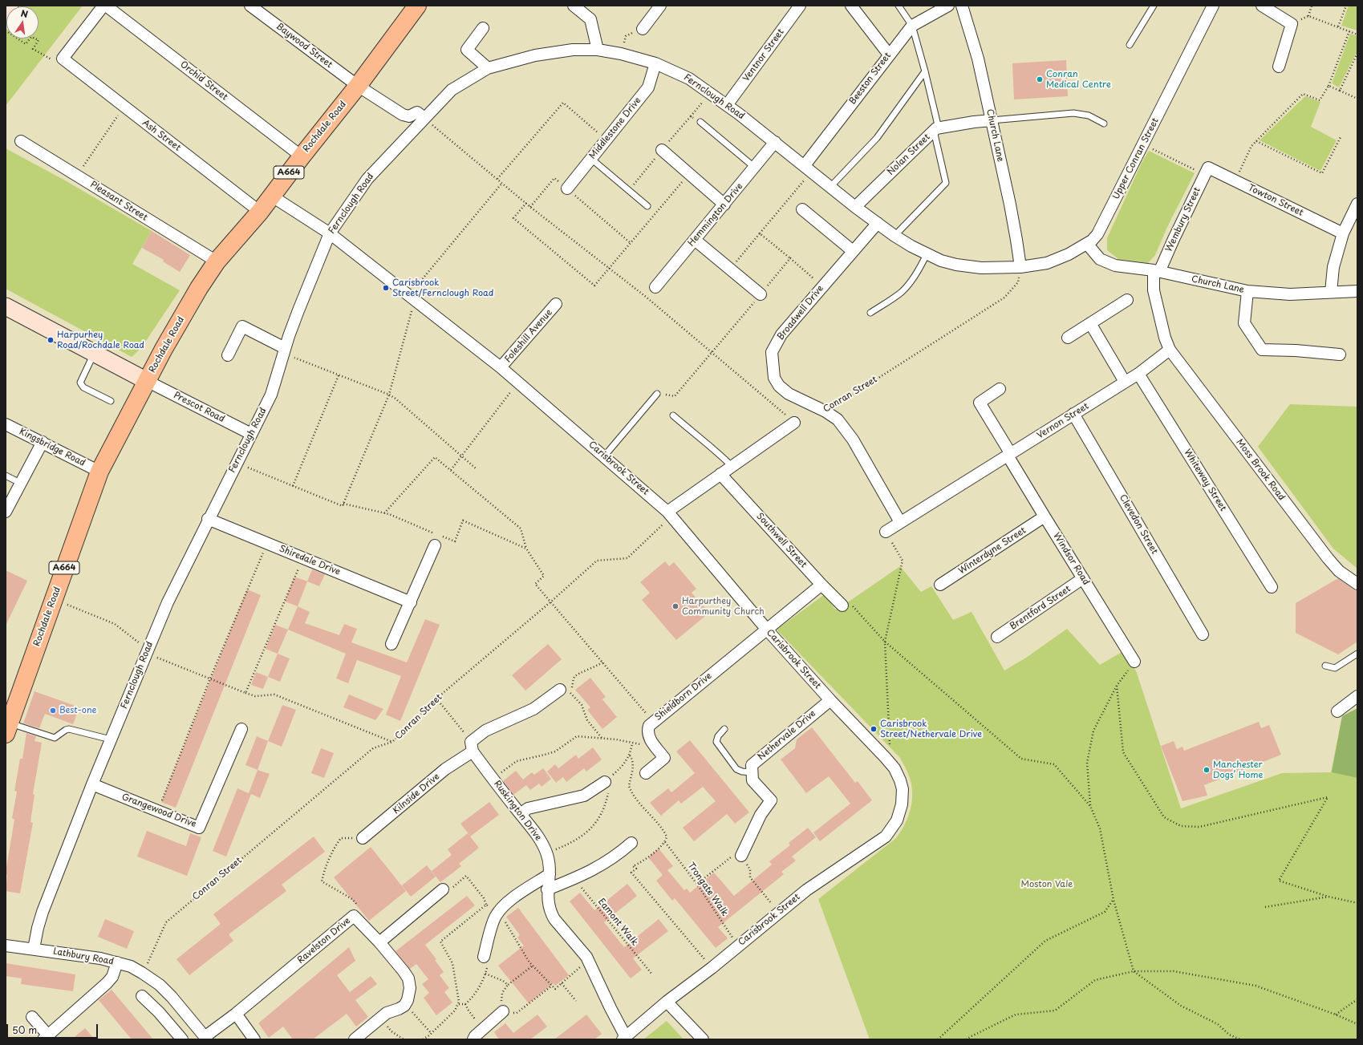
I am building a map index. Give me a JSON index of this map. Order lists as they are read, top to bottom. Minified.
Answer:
{"streets":{"main road":["Rochdale Road","A664"],"street":["Baywood Street","Ventnor Street","Beeston Street","Orchid Street","Fernclough Road","Middlestone Drive","Ash Street","Church Lane","Nolan Street","Upper Conran Street","Towton Street","Pleasant Street","Hemmington Drive","Wembury Street","Broadwell Drive","Foleshill Avenue","Prescot Road","Vernon Street","Kingsbridge Road","Carisbrook Street","Moss Brook Road","Whiteway Street","Clevedon Street","Southwell Street","Winterdyne Street","Windsor Road","Shiredale Drive","Brentford Street","Shieldborn Drive","Nethervale Drive","Kilnside Drive","Grangewood Drive","Ruskington Drive","Ravelston Drive","Lathbury Road"],"path":["Conran Street","Trongate Walk","Eamont Walk"]},"crossings":[["Baywood Street","Fernclough Road"],["Baywood Street","Rochdale Road"],["Ventnor Street","Fernclough Road"],["Beeston Street","Fernclough Road"],["Orchid Street","Rochdale Road"],["Fernclough Road","Middlestone Drive"],["Fernclough Road","Church Lane"],["Fernclough Road","Nolan Street"],["Fernclough Road","Upper Conran Street"],["Fernclough Road","Hemmington Drive"],["Fernclough Road","Broadwell Drive"],["Fernclough Road","Conran Street"],["Fernclough Road","Prescot Road"],["Fernclough Road","Carisbrook Street"],["Fernclough Road","Shiredale Drive"],["Fernclough Road","Grangewood Drive"],["Fernclough Road","Lathbury Road"],["Rochdale Road","Ash Street"],["Rochdale Road","Pleasant Street"],["Rochdale Road","Prescot Road"],["Rochdale Road","Kingsbridge Road"],["Rochdale Road","Carisbrook Street"],["Church Lane","Nolan Street"],["Church Lane","Upper Conran Street"],["Church Lane","Wembury Street"],["Church Lane","Conran Street"],["Upper Conran Street","Conran Street"],["Towton Street","Wembury Street"],["Broadwell Drive","Conran Street"],["Broadwell Drive","Vernon Street"],["Foleshill Avenue","Carisbrook Street"],["Conran Street","Carisbrook Street"],["Conran Street","Lathbury Road"],["Vernon Street","Moss Brook Road"],["Vernon Street","Whiteway Street"],["Vernon Street","Clevedon Street"],["Vernon Street","Windsor Road"],["Carisbrook Street","Shieldborn Drive"],["Carisbrook Street","Nethervale Drive"],["Carisbrook Street","Ruskington Drive"],["Carisbrook Street","Trongate Walk"],["Southwell Street","Shieldborn Drive"],["Winterdyne Street","Windsor Road"],["Windsor Road","Brentford Street"],["Kilnside Drive","Ruskington Drive"],["Ravelston Drive","Lathbury Road"]],"parks":["Moston Vale"],"places":["Conran Medical Centre","Carisbrook Street/Fernclough Road","Harpurhey Road/Rochdale Road","Harpurthey Community Church","Best-one","Carisbrook Street/Nethervale Drive","Manchester Dogs’ Home"],"scale_bar":"50 m","north":"top"}
